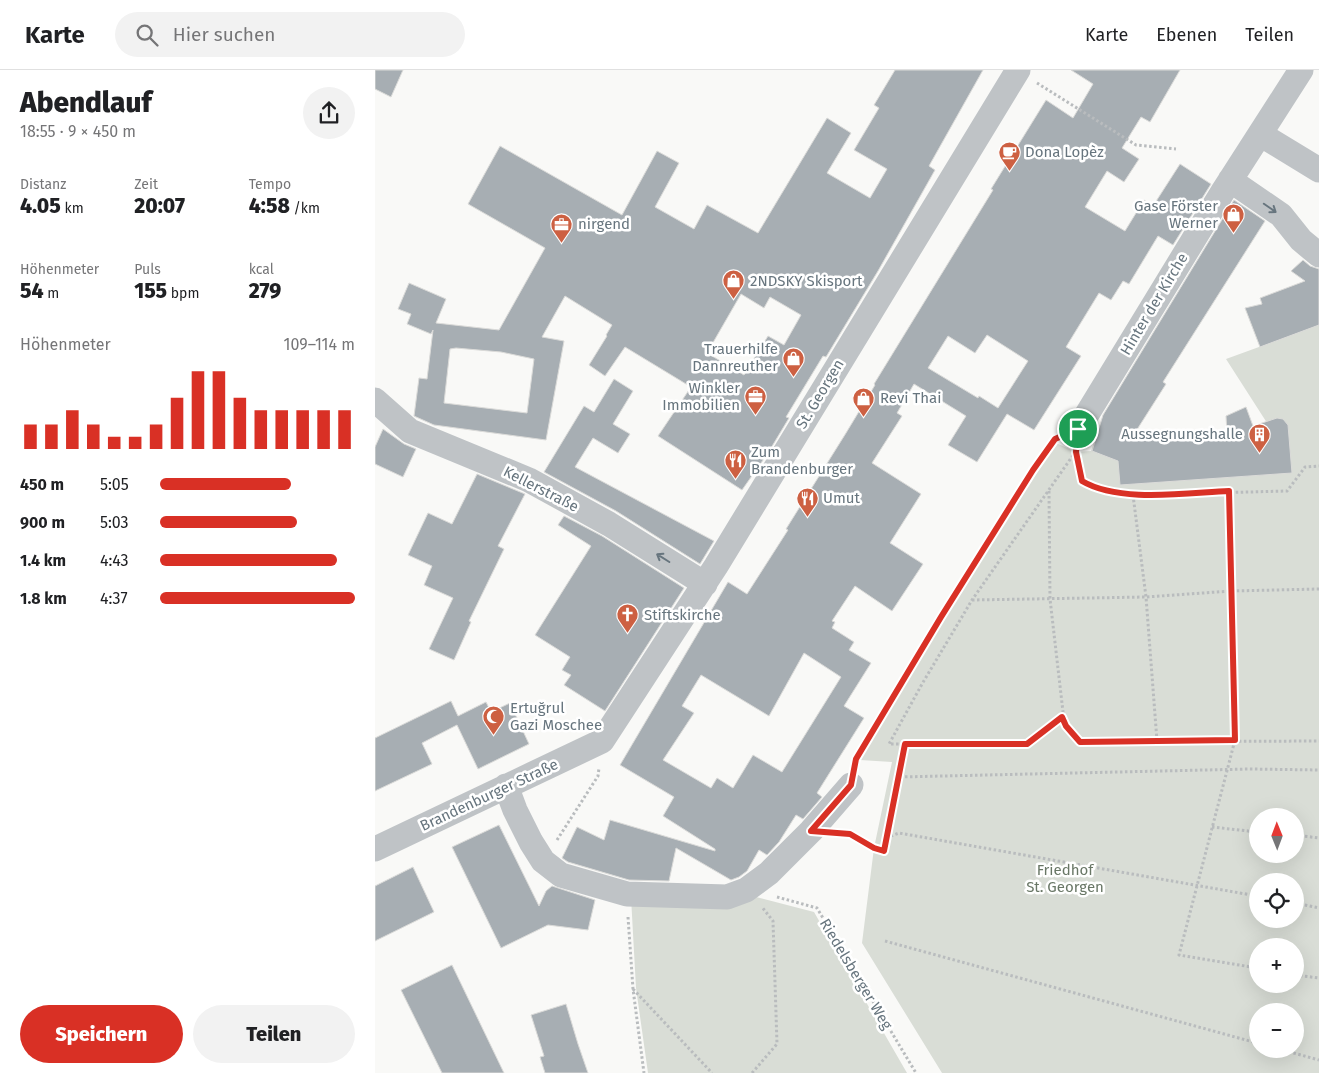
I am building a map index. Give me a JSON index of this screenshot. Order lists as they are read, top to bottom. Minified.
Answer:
{"streets":{"street":["Hinter der Kirche","St. Georgen","Kellerstraße","Brandenburger Straße"],"path":["Riedelsberger Weg"]},"crossings":[["St. Georgen","Kellerstraße"],["St. Georgen","Brandenburger Straße"]],"one_way":["Kellerstraße"],"parks":["Friedhof St. Georgen"],"places":{"cafe":["Dona Lopèz"],"shop":["Gase Förster Werner","2NDSKY Skisport","Trauerhilfe Dannreuther","Revi Thai"],"office":["nirgend","Winkler Immobilien"],"building":["Aussegnungshalle"],"restaurant":["Zum Brandenburger","Umut"],"church":["Stiftskirche"],"mosque":["Ertuğrul Gazi Moschee"]},"north":"top","page":{"header":"Karte","search":"Hier suchen","nav":["Karte","Ebenen","Teilen"],"heading":["Abendlauf","18:55 · 9 × 450 m"],"stats":[["Distanz","4.05 km"],["Zeit","20:07"],["Tempo","4:58 /km"],["Höhenmeter","54 m"],["Puls","155 bpm"],["kcal","279"]],"chart":["Höhenmeter","109–114 m"],"list":[{"name":"450 m","note":"5:05"},{"name":"900 m","note":"5:03"},{"name":"1.4 km","note":"4:43"},{"name":"1.8 km","note":"4:37"}],"map_buttons":["+","−"],"buttons":["Speichern","Teilen"]}}
